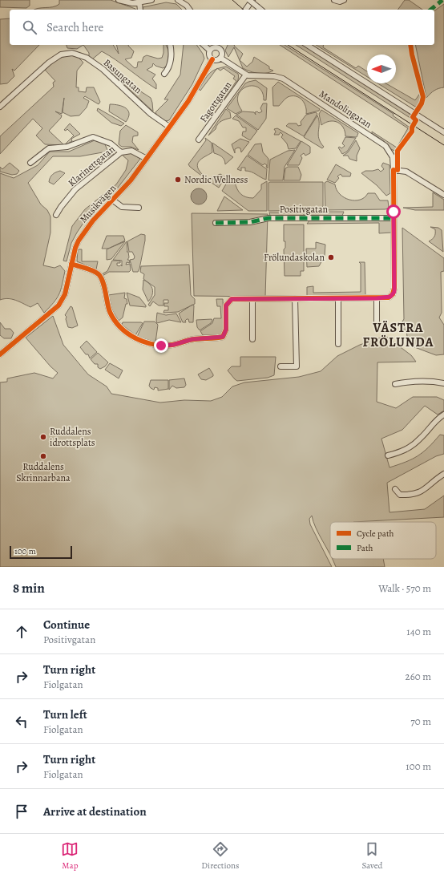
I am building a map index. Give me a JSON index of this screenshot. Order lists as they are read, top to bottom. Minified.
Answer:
{"streets":{"street":["Basungatan","Fagottgatan","Mandolingatan","Klarinettgatan","Musikvägen","Positivgatan"]},"crossings":[["Basungatan","Musikvägen"],["Fagottgatan","Mandolingatan"],["Mandolingatan","Musikvägen"],["Klarinettgatan","Musikvägen"]],"districts":["VÄSTRA FRÖLUNDA"],"places":["Nordic Wellness","Frölundaskolan","Ruddalens idrottsplats","Ruddalens Skrinnarbana"],"legend":["Cycle path","Path"],"scale_bar":"100 m","north":"left","page":{"search":"Search here","scale":"100 m","heading":["8 min","Walk · 570 m"],"list":[["Continue","Positivgatan","140 m"],["Turn right","Fiolgatan","260 m"],["Turn left","Fiolgatan","70 m"],["Turn right","Fiolgatan","100 m"],"Arrive at destination"],"nav":["Map","Directions","Saved"]}}
